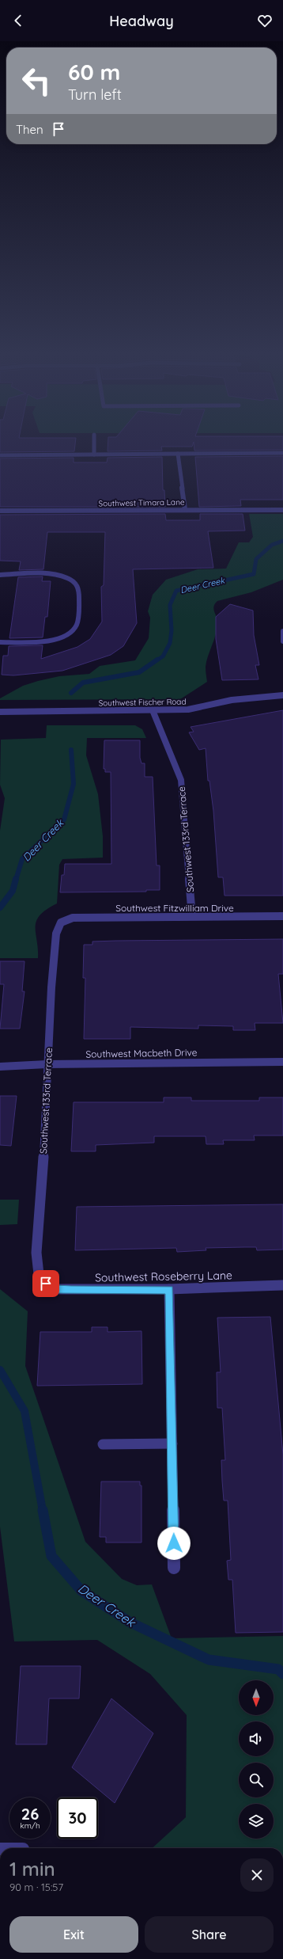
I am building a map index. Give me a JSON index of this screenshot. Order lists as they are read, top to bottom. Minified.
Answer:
{"streets":{"street":["Southwest Timara Lane","Southwest Fischer Road","Southwest 133rd Terrace","Southwest Fitzwilliam Drive","Southwest Macbeth Drive","Southwest Roseberry Lane"]},"crossings":[["Southwest Fischer Road","Southwest 133rd Terrace"],["Southwest 133rd Terrace","Southwest Fitzwilliam Drive"],["Southwest 133rd Terrace","Southwest Macbeth Drive"],["Southwest 133rd Terrace","Southwest Roseberry Lane"]],"water":["Deer Creek"],"north":"bottom","page":{"header":"Headway","turn":["60 m","Turn left"],"then":"Then","speed":"26 km/h","limit":"30","heading":["1 min","90 m · 15:57"],"buttons":["Exit","Share"]}}
